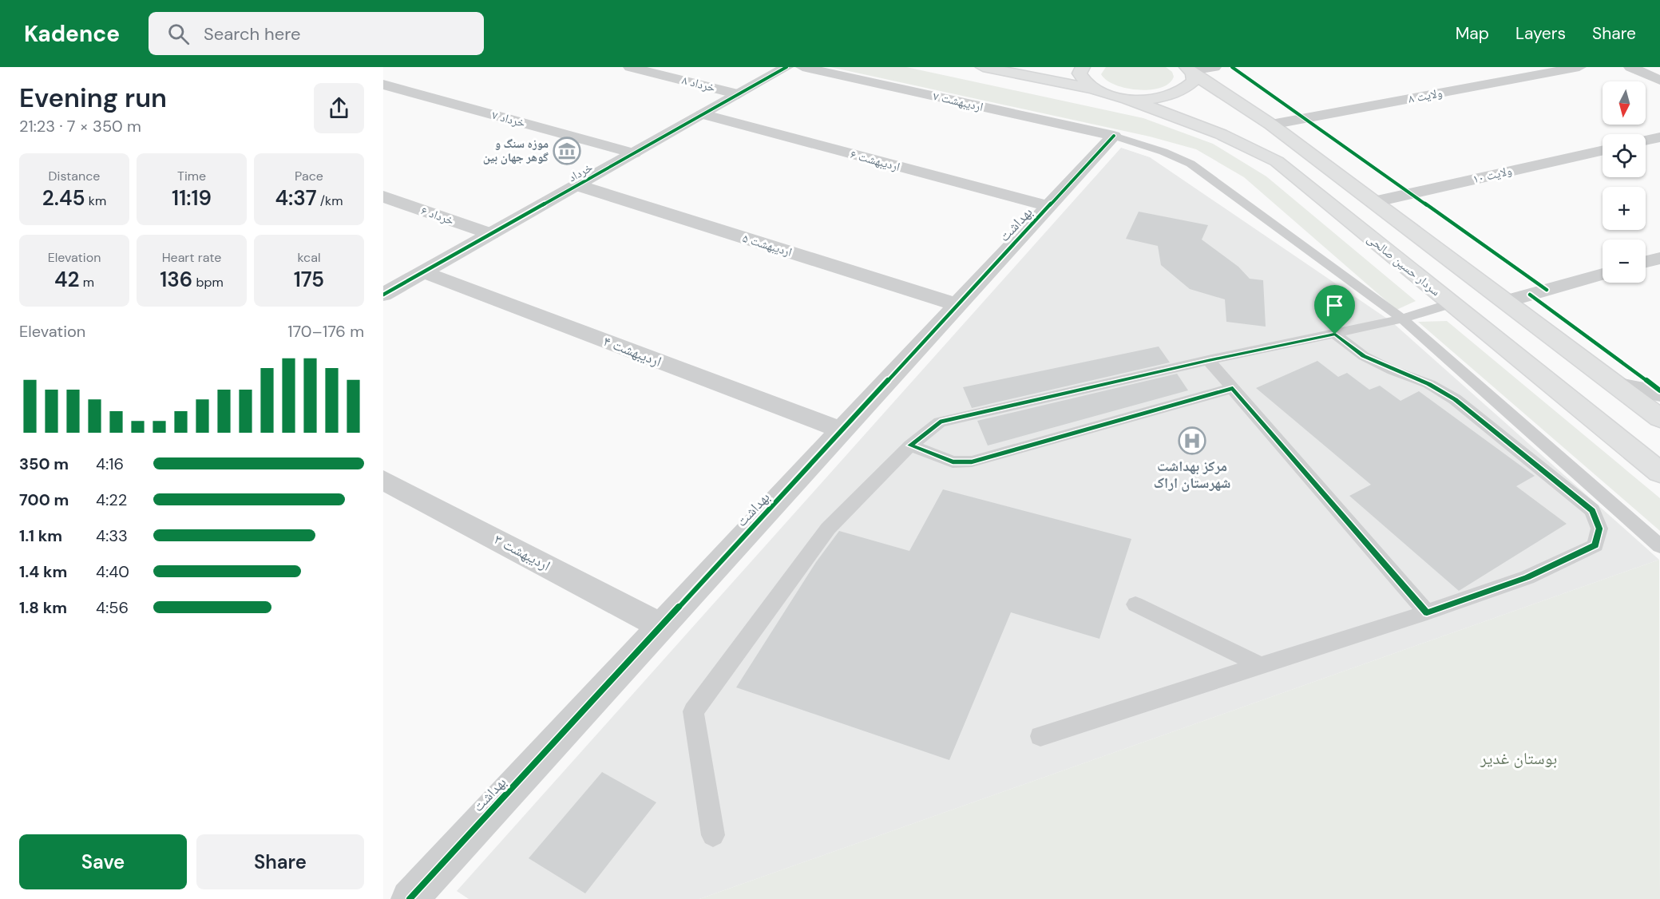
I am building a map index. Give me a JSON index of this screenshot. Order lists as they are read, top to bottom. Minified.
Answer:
{"streets":{"main road":["سردار حسین صالحی"],"street":["خرداد ۸","ولایت ۸","اردیبهشت ۷","خرداد ۷","اردیبهشت ۶","خرداد","ولایت ۱۰","خرداد ۶","بهداشت","اردیبهشت ۵","اردیبهشت ۴","اردیبهشت ۳"]},"crossings":[["خرداد ۸","خرداد"],["اردیبهشت ۷","بهداشت"],["خرداد ۷","خرداد"],["اردیبهشت ۶","خرداد"],["اردیبهشت ۶","بهداشت"],["خرداد","خرداد ۶"],["خرداد","اردیبهشت ۵"],["خرداد","اردیبهشت ۴"],["بهداشت","اردیبهشت ۵"],["بهداشت","اردیبهشت ۴"],["بهداشت","اردیبهشت ۳"]],"parks":["بوستان غدیر"],"places":{"museum":["موزه سنگ و گوهر جهان بین"],"hospital":["مرکز بهداشت شهرستان اراک"]},"north":"bottom","page":{"header":"Kadence","search":"Search here","nav":["Map","Layers","Share"],"heading":["Evening run","21:23 · 7 × 350 m"],"map_buttons":["+","−"],"stats":[["Distance","2.45 km"],["Time","11:19"],["Pace","4:37 /km"],["Elevation","42 m"],["Heart rate","136 bpm"],["kcal","175"]],"chart":["Elevation","170–176 m"],"list":[{"name":"350 m","note":"4:16"},{"name":"700 m","note":"4:22"},{"name":"1.1 km","note":"4:33"},{"name":"1.4 km","note":"4:40"},{"name":"1.8 km","note":"4:56"}],"buttons":["Save","Share"]}}
